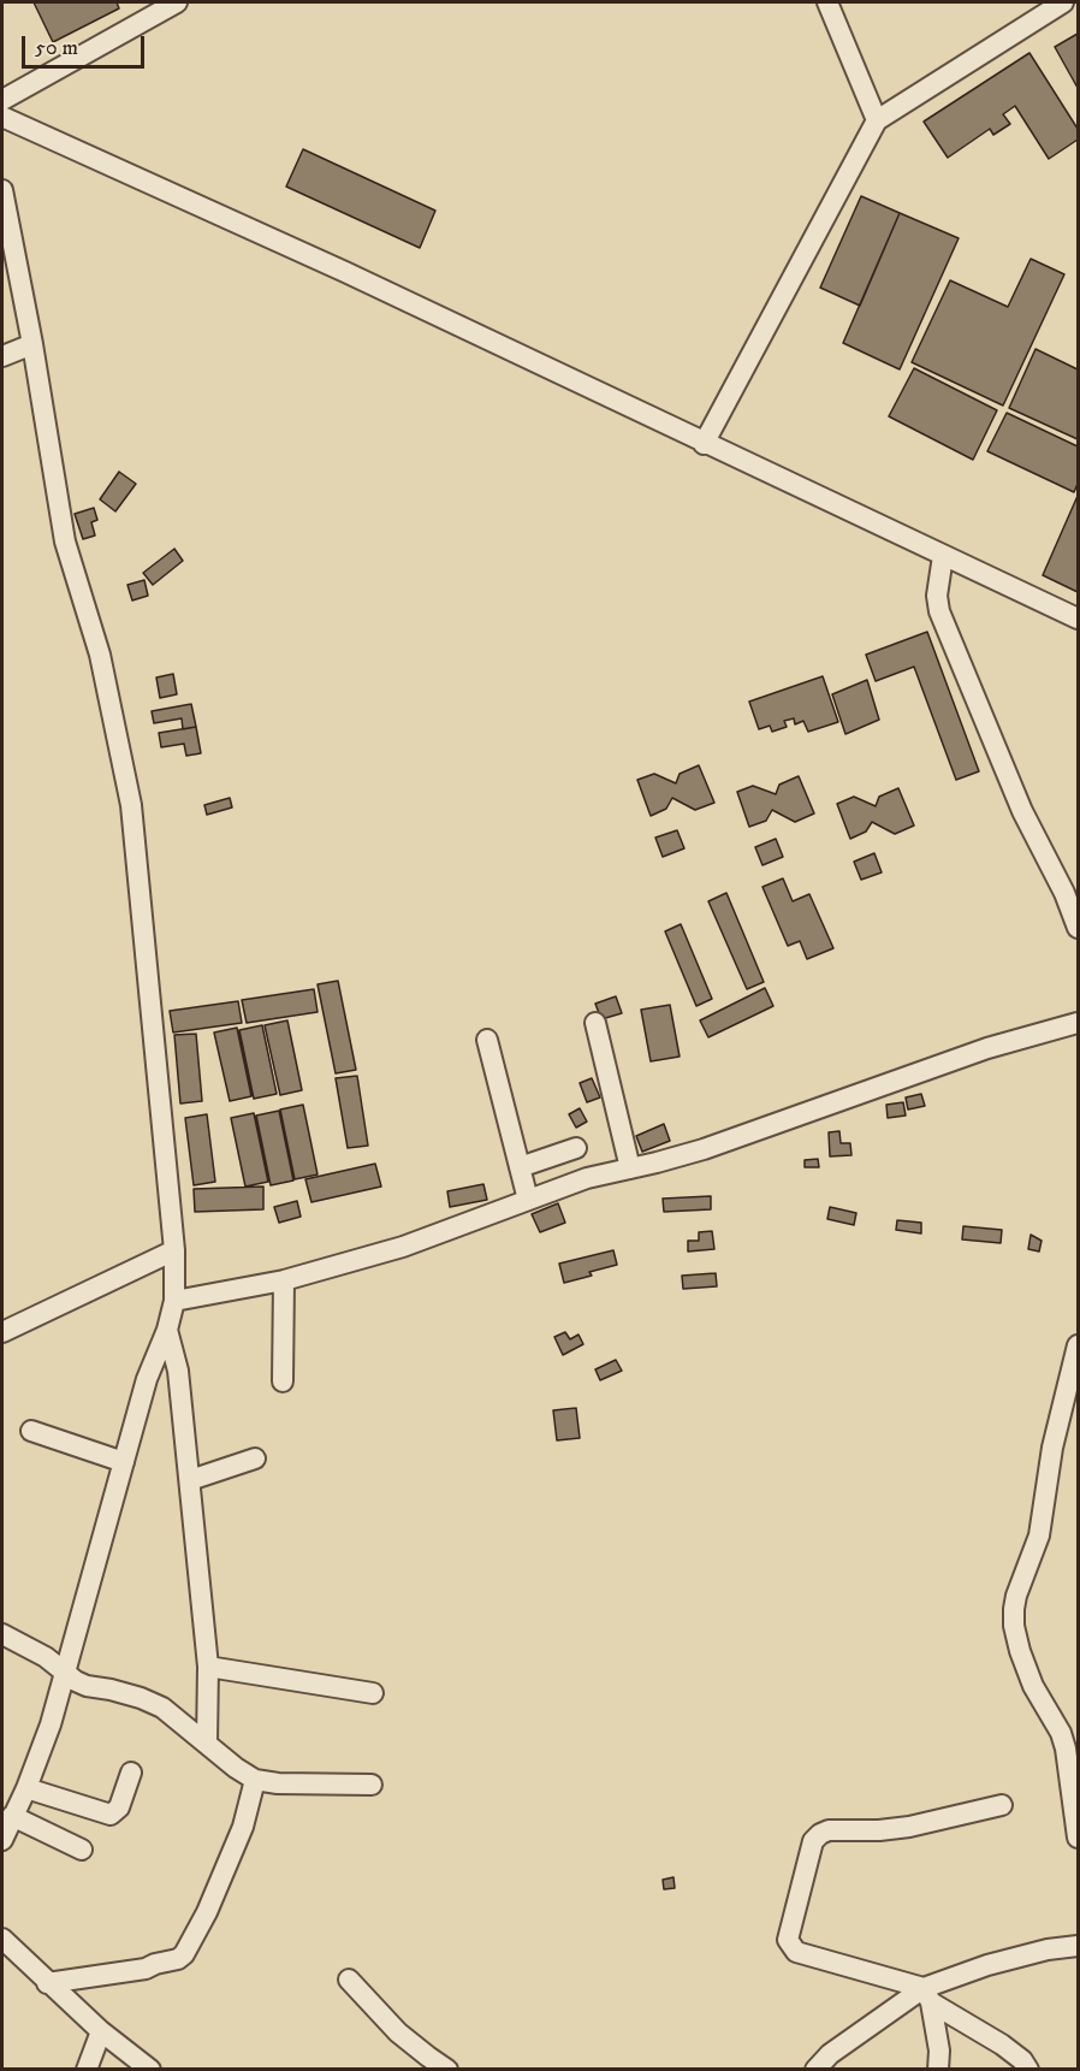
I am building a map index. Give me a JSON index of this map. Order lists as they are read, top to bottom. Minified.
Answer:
{"scale_bar":"50 m"}
